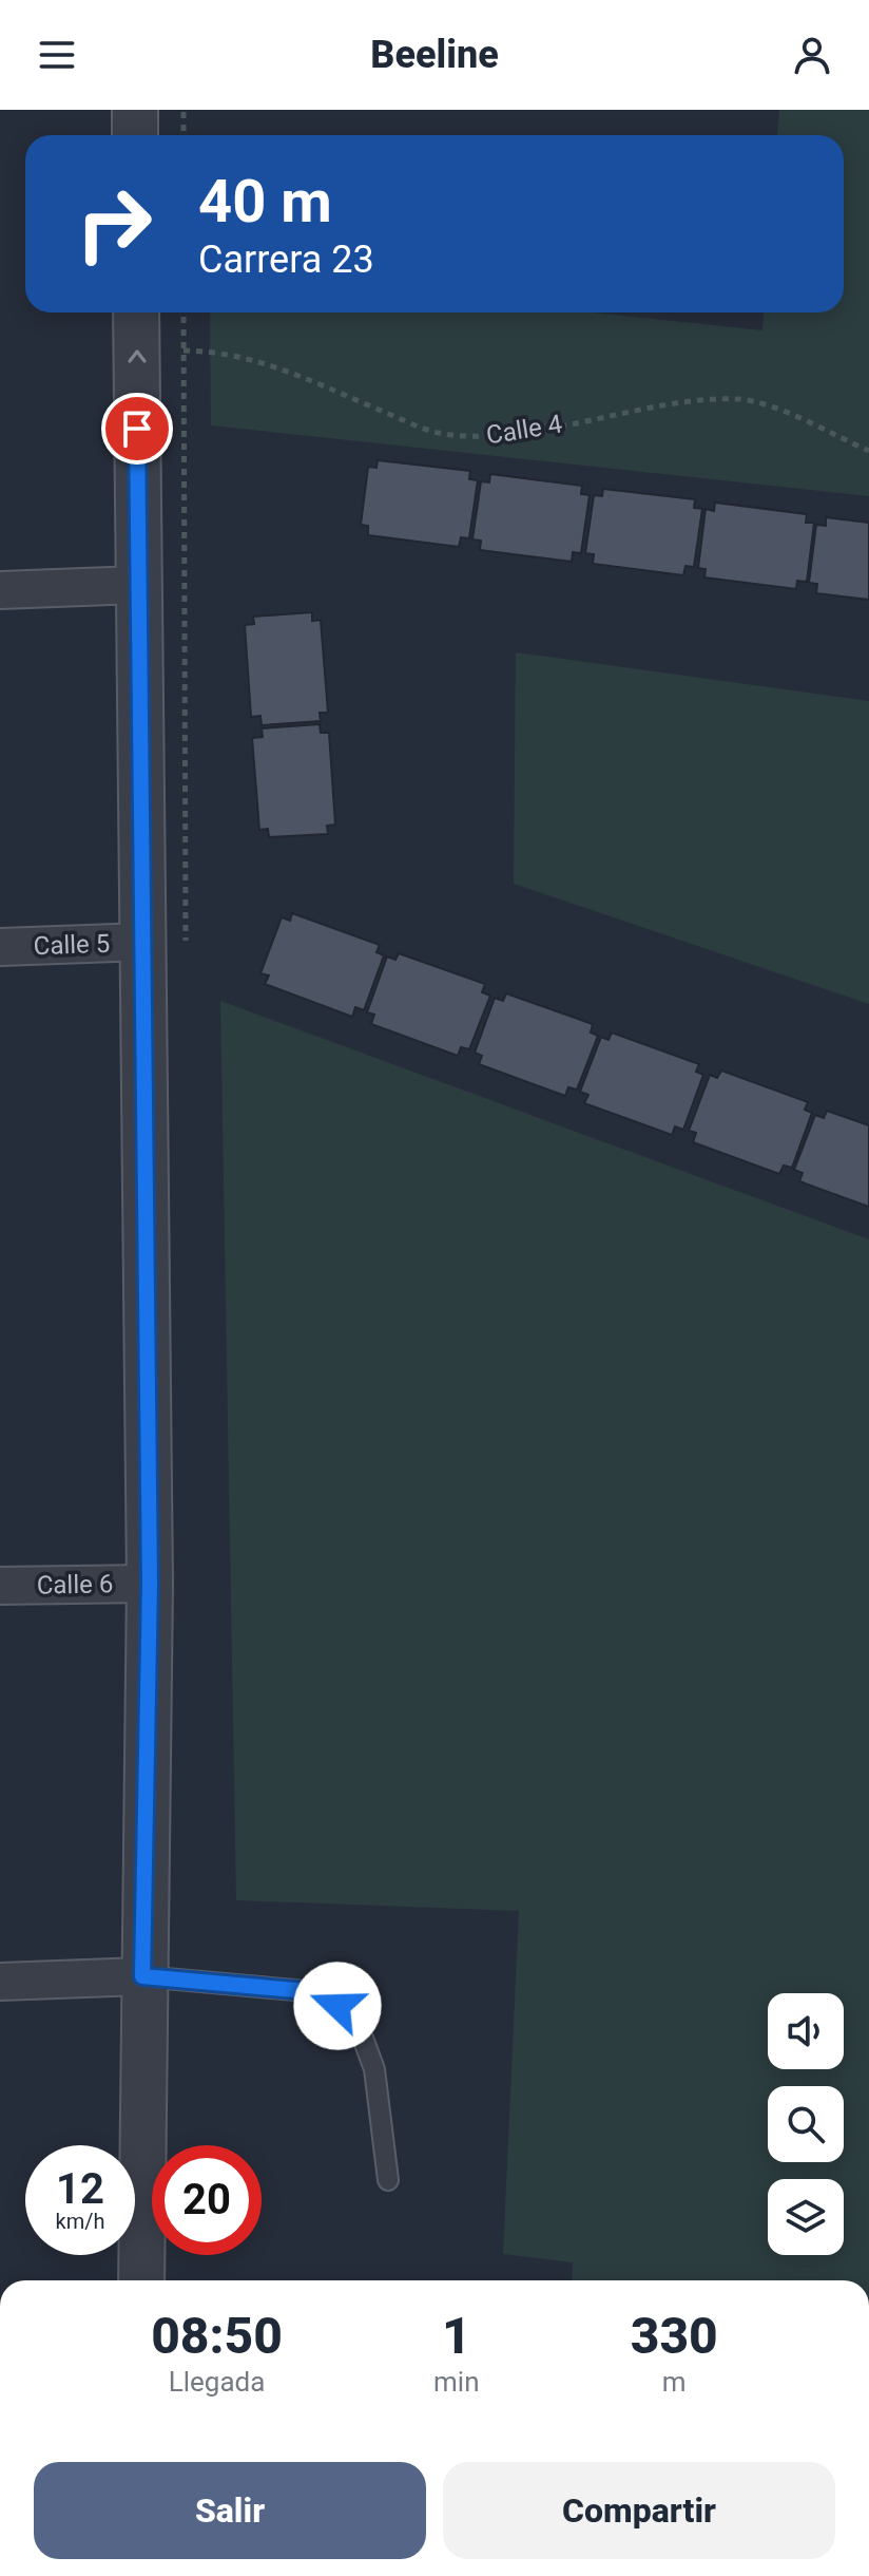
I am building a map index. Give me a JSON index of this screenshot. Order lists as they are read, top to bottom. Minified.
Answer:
{"streets":{"street":["Calle 5","Calle 6"],"path":["Calle 4"]},"page":{"header":"Beeline","turn":["40 m","Carrera 23"],"speed":"12 km/h","limit":"20","eta":["08:50","Llegada","1","min","330","m"],"buttons":["Salir","Compartir"]}}
